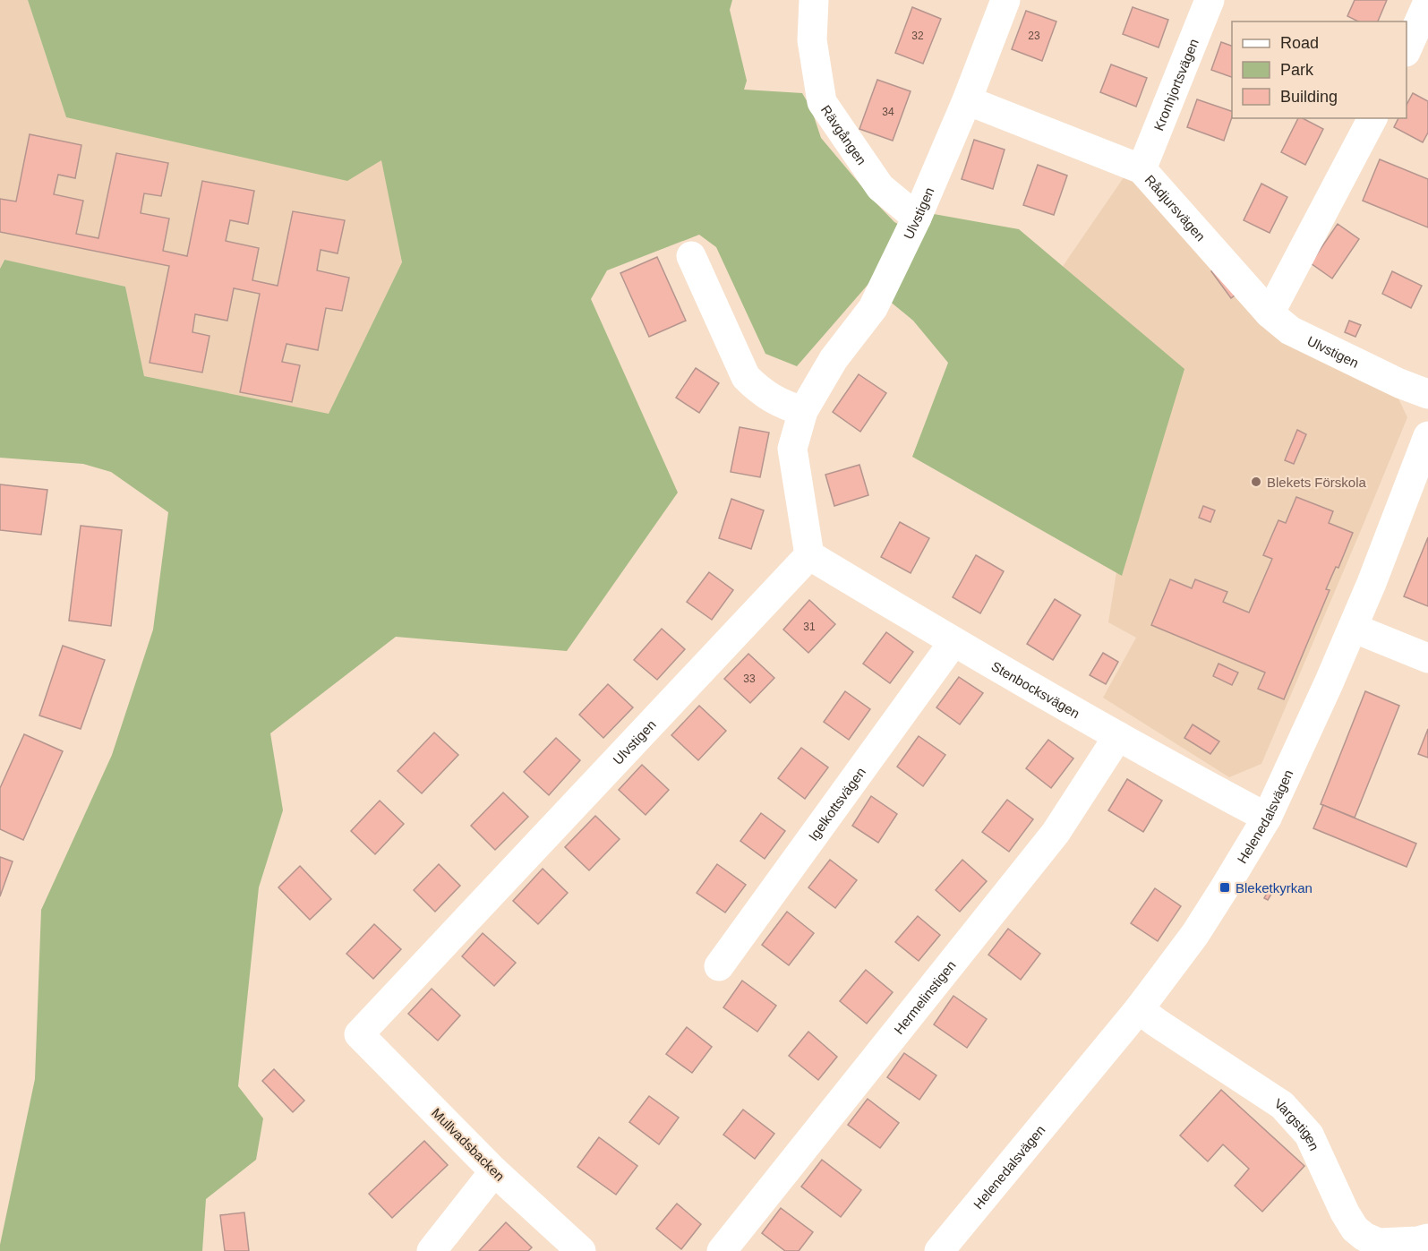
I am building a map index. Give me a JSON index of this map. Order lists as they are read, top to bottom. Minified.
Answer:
{"streets":{"street":["Kronhjortsvägen","Rävgången","Rådjursvägen","Ulvstigen","Stenbocksvägen","Igelkottsvägen","Helenedalsvägen","Hermelinstigen","Vargstigen","Mullvadsbacken"]},"crossings":[["Kronhjortsvägen","Rådjursvägen"],["Rävgången","Ulvstigen"],["Rådjursvägen","Ulvstigen"],["Ulvstigen","Stenbocksvägen"],["Ulvstigen","Mullvadsbacken"],["Stenbocksvägen","Igelkottsvägen"],["Stenbocksvägen","Helenedalsvägen"],["Stenbocksvägen","Hermelinstigen"],["Helenedalsvägen","Vargstigen"]],"places":{"other":["Blekets Förskola"],"transit":["Bleketkyrkan"]},"house_numbers":["32","23","34","31","33"],"legend":["Road","Park","Building"]}
